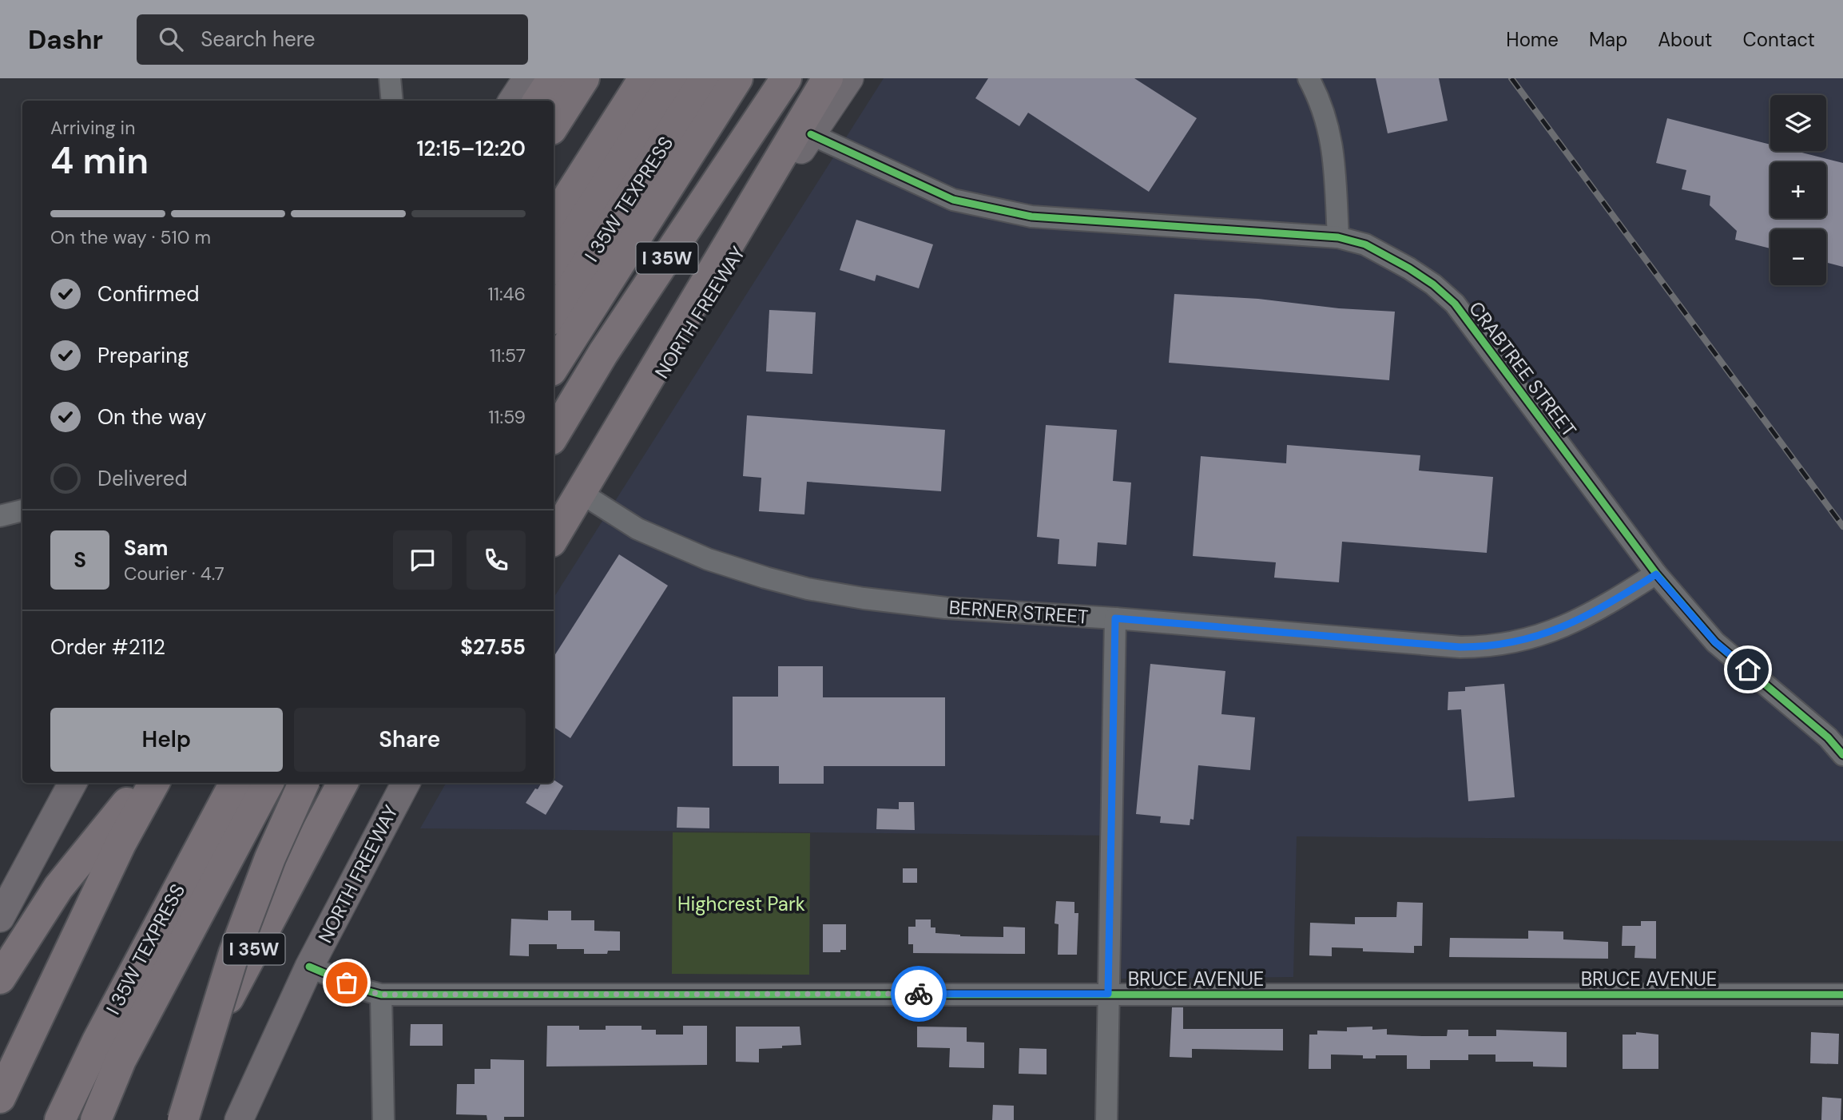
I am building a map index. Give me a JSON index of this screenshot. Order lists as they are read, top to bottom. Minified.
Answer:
{"streets":{"highway":["I 35W TEXPRESS","I 35W"],"main road":["NORTH FREEWAY"],"street":["CRABTREE STREET","BERNER STREET","BRUCE AVENUE"]},"crossings":[["NORTH FREEWAY","CRABTREE STREET"],["NORTH FREEWAY","BERNER STREET"],["NORTH FREEWAY","BRUCE AVENUE"],["CRABTREE STREET","BERNER STREET"]],"parks":["Highcrest Park"],"page":{"header":"Dashr","search":"Search here","nav":["Home","Map","About","Contact"],"map_buttons":["+","−"],"heading":["4 min","Arriving in","12:15–12:20"],"panel":["Sam","Courier · 4.7","Order #2112","$27.55"],"bar":"On the way · 510 m","list":[["Confirmed","11:46"],["Preparing","11:57"],["On the way","11:59"],"Delivered"],"round":"S","buttons":["Help","Share"]}}
